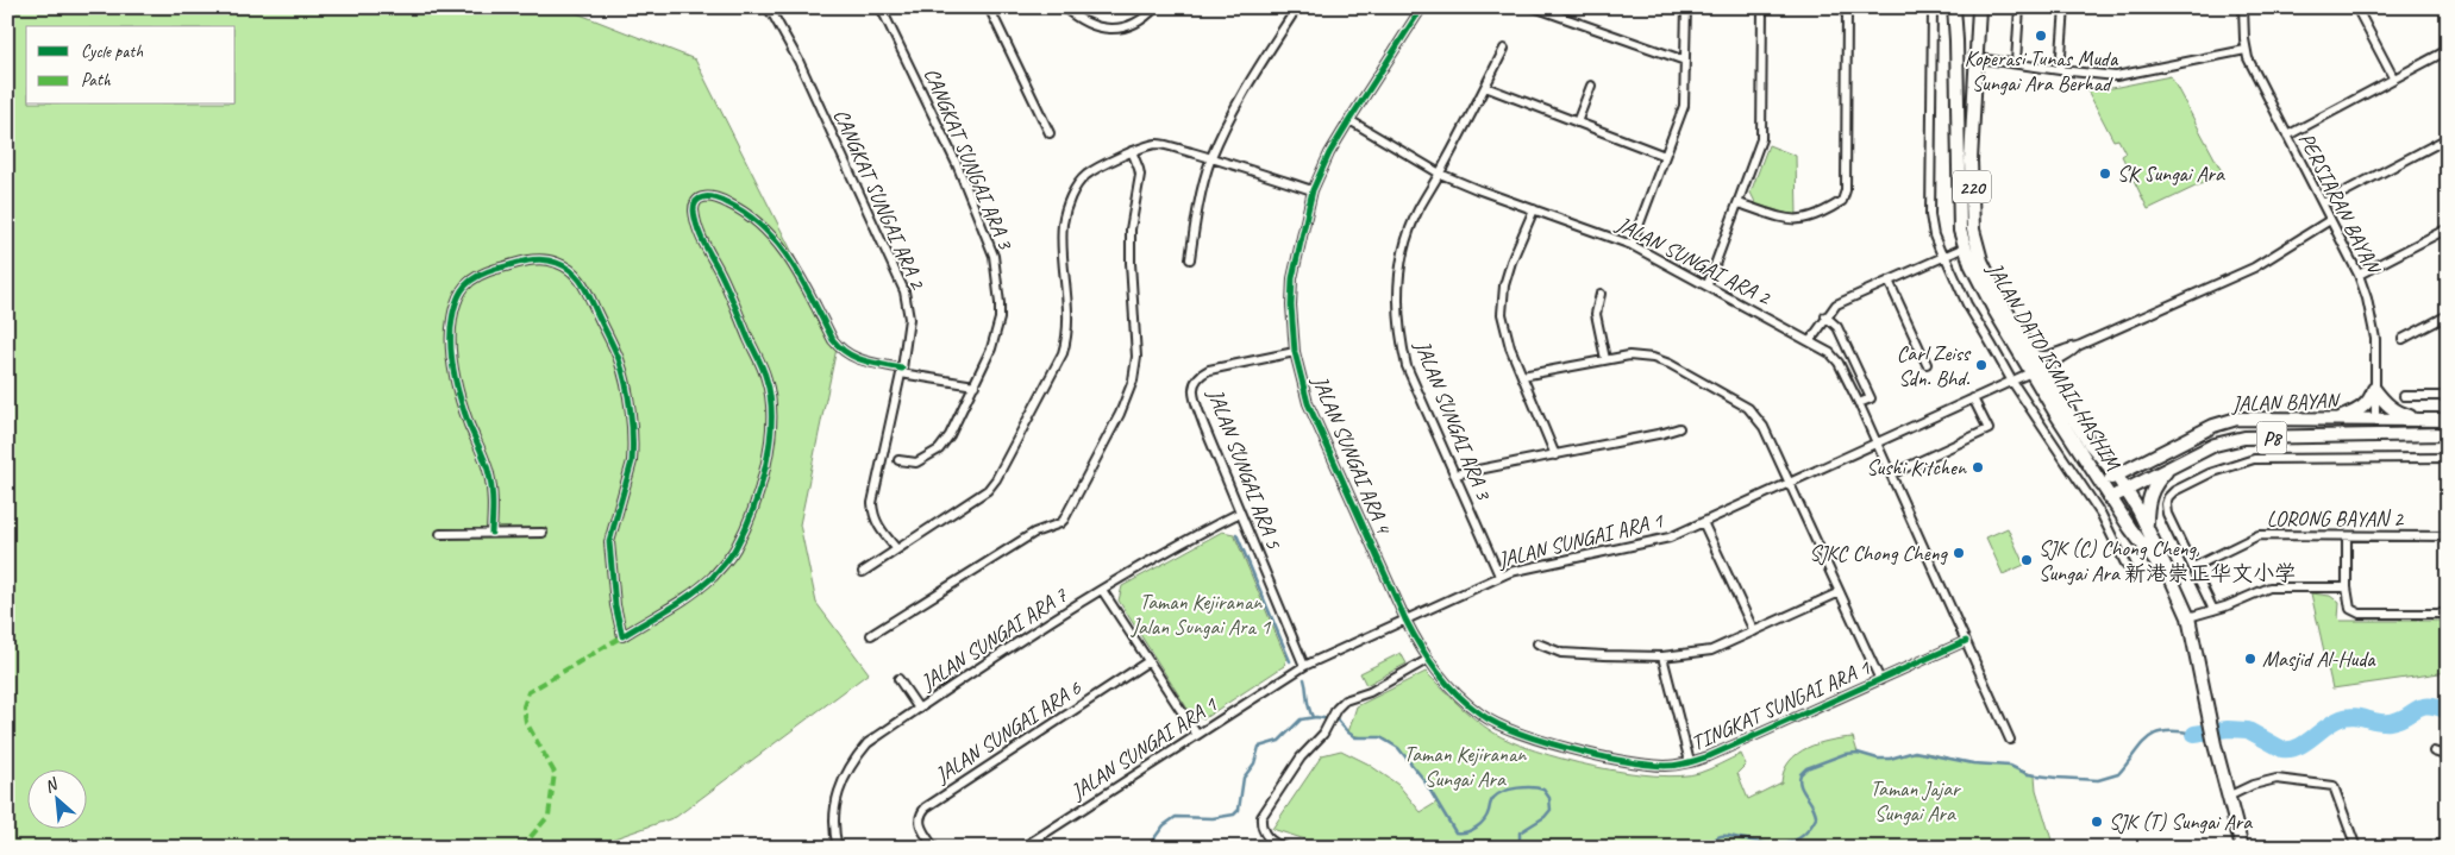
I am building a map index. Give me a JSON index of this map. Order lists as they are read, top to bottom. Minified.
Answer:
{"streets":{"main road":["220","JALAN DATO ISMAIL HASHIM","JALAN BAYAN","P8"],"street":["CANGKAT SUNGAI ARA 3","CANGKAT SUNGAI ARA 2","PERSIARAN BAYAN","JALAN SUNGAI ARA 2","JALAN SUNGAI ARA 3","JALAN SUNGAI ARA 4","JALAN SUNGAI ARA 5","LORONG BAYAN 2","JALAN SUNGAI ARA 1","JALAN SUNGAI ARA 7","TINGKAT SUNGAI ARA 1","JALAN SUNGAI ARA 6"]},"crossings":[["PERSIARAN BAYAN","JALAN BAYAN"],["JALAN SUNGAI ARA 2","JALAN SUNGAI ARA 3"],["JALAN SUNGAI ARA 2","JALAN SUNGAI ARA 4"],["JALAN SUNGAI ARA 2","JALAN SUNGAI ARA 1"],["JALAN DATO ISMAIL HASHIM","JALAN BAYAN"],["JALAN DATO ISMAIL HASHIM","JALAN SUNGAI ARA 1"],["JALAN SUNGAI ARA 3","JALAN SUNGAI ARA 1"],["JALAN SUNGAI ARA 4","JALAN SUNGAI ARA 5"],["JALAN SUNGAI ARA 4","JALAN SUNGAI ARA 1"],["JALAN SUNGAI ARA 4","TINGKAT SUNGAI ARA 1"],["JALAN SUNGAI ARA 5","JALAN SUNGAI ARA 1"],["JALAN SUNGAI ARA 5","JALAN SUNGAI ARA 7"],["JALAN SUNGAI ARA 1","TINGKAT SUNGAI ARA 1"]],"parks":["Taman Kejiranan Jalan Sungai Ara 1","Taman Kejiranan Sungai Ara","Taman Jajar Sungai Ara"],"places":["Koperasi Tunas Muda Sungai Ara Berhad","SK Sungai Ara","Carl Zeiss Sdn. Bhd.","Sushi Kitchen","SJKC Chong Cheng","SJK (C) Chong Cheng, Sungai Ara 新港崇正华文小学","Masjid Al-Huda","SJK (T) Sungai Ara"],"legend":["Cycle path","Path"],"north":"top left"}
